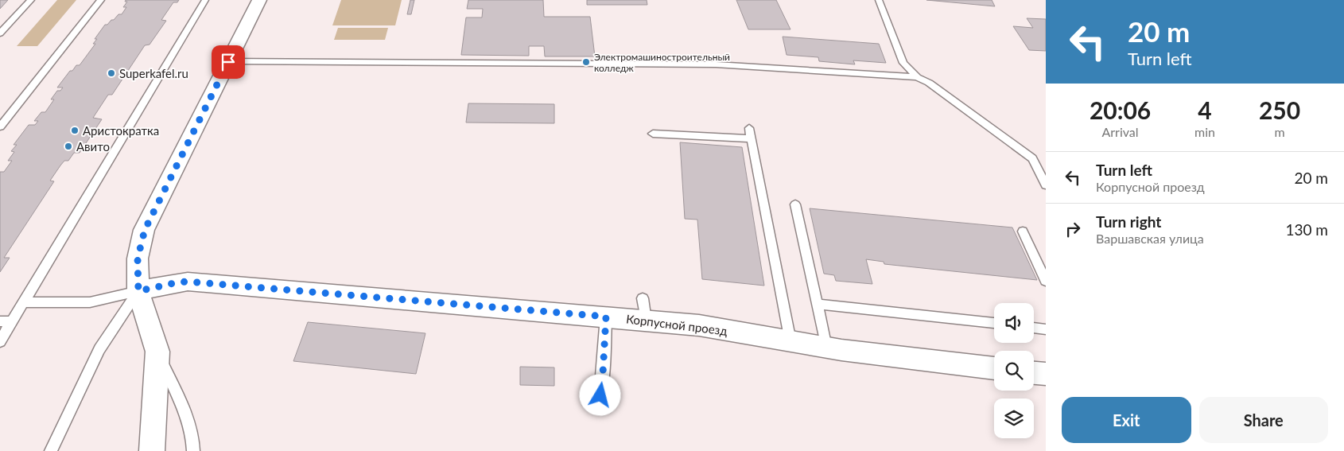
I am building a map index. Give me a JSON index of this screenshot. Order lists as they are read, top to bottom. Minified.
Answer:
{"streets":{"street":["Корпусной проезд"]},"places":["Электромашиностроительный колледж","Superkafel.ru","Аристократка","Авито"],"page":{"turn":["20 m","Turn left"],"eta":["20:06","Arrival","4","min","250","m"],"list":[{"name":"Turn left","note":"Корпусной проезд","value":"20 m"},{"name":"Turn right","note":"Варшавская улица","value":"130 m"}],"buttons":["Exit","Share"]}}
